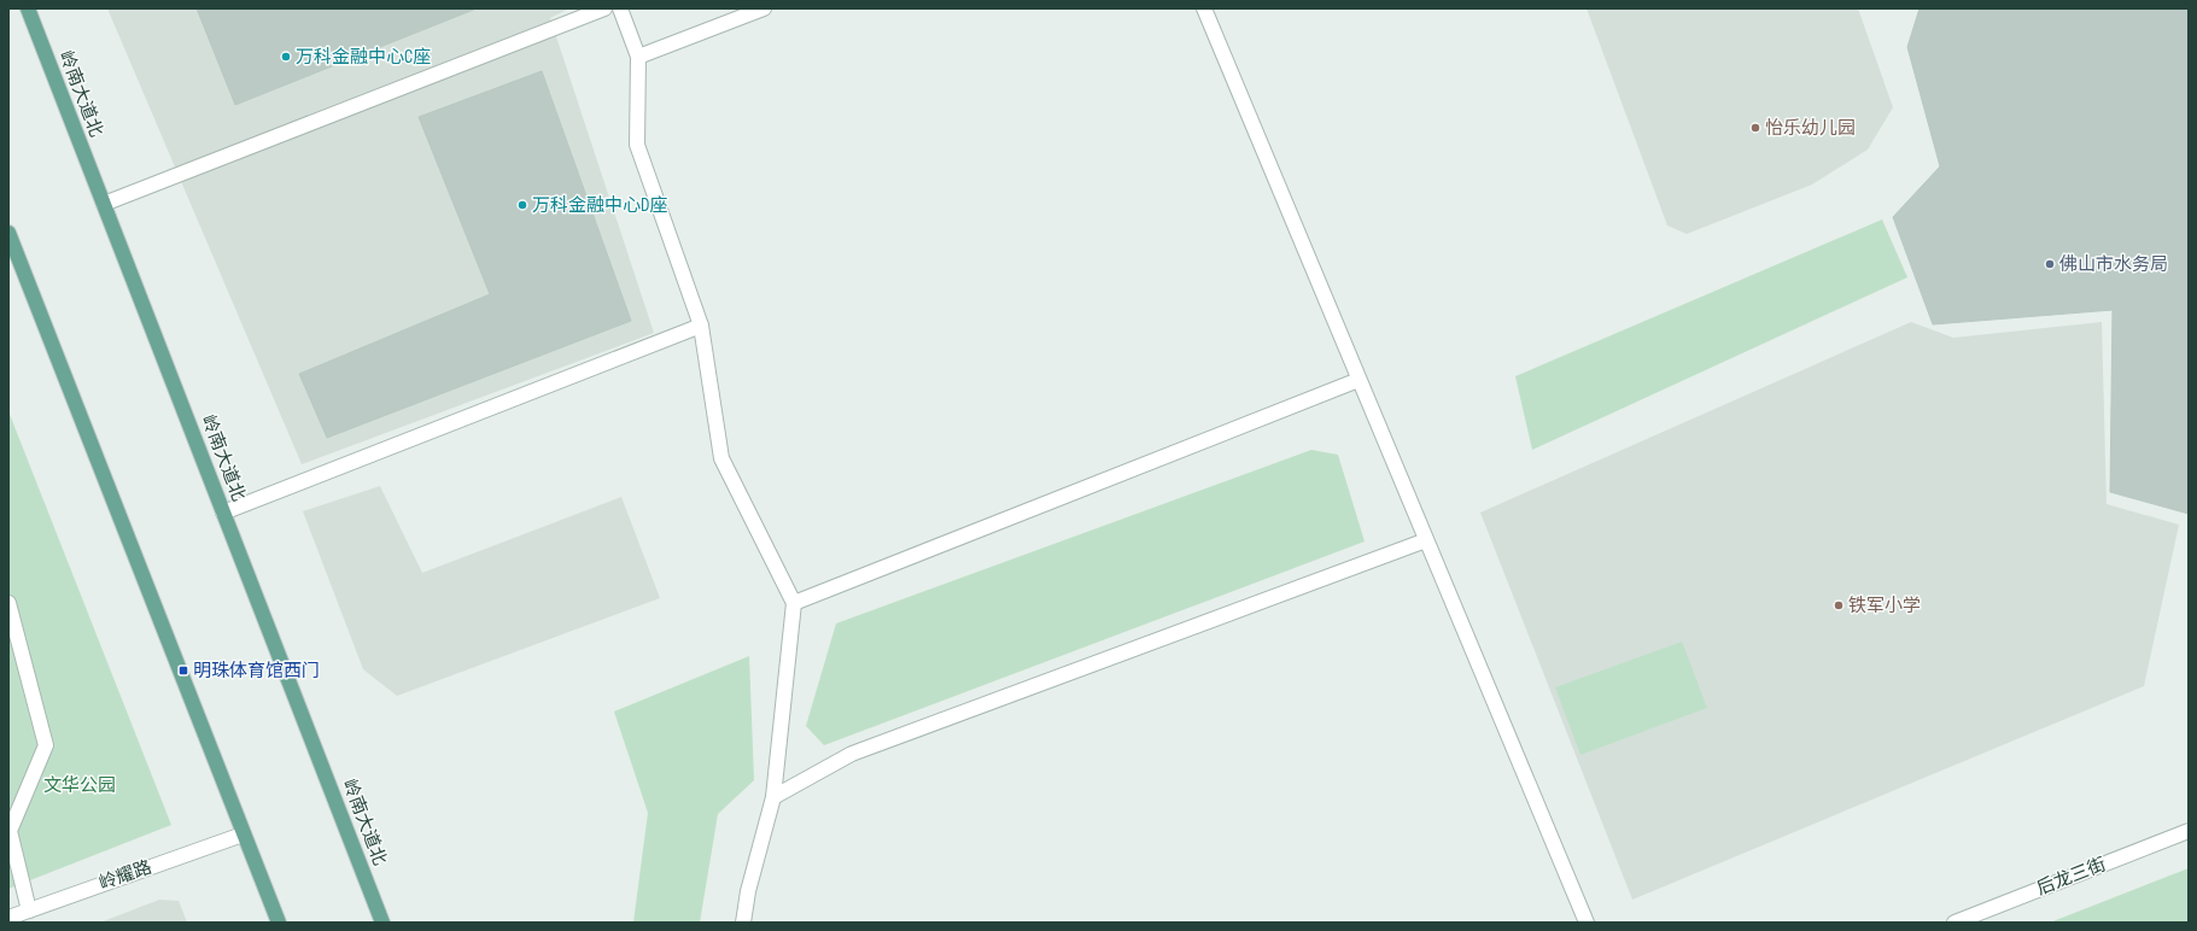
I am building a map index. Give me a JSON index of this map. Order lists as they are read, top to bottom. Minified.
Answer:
{"streets":{"main road":["岭南大道北"],"street":["岭耀路","后龙三街"]},"parks":["文华公园"],"places":{"other":["万科金融中心C座","怡乐幼儿园","万科金融中心D座","佛山市水务局","铁军小学"],"transit":["明珠体育馆西门"]}}
